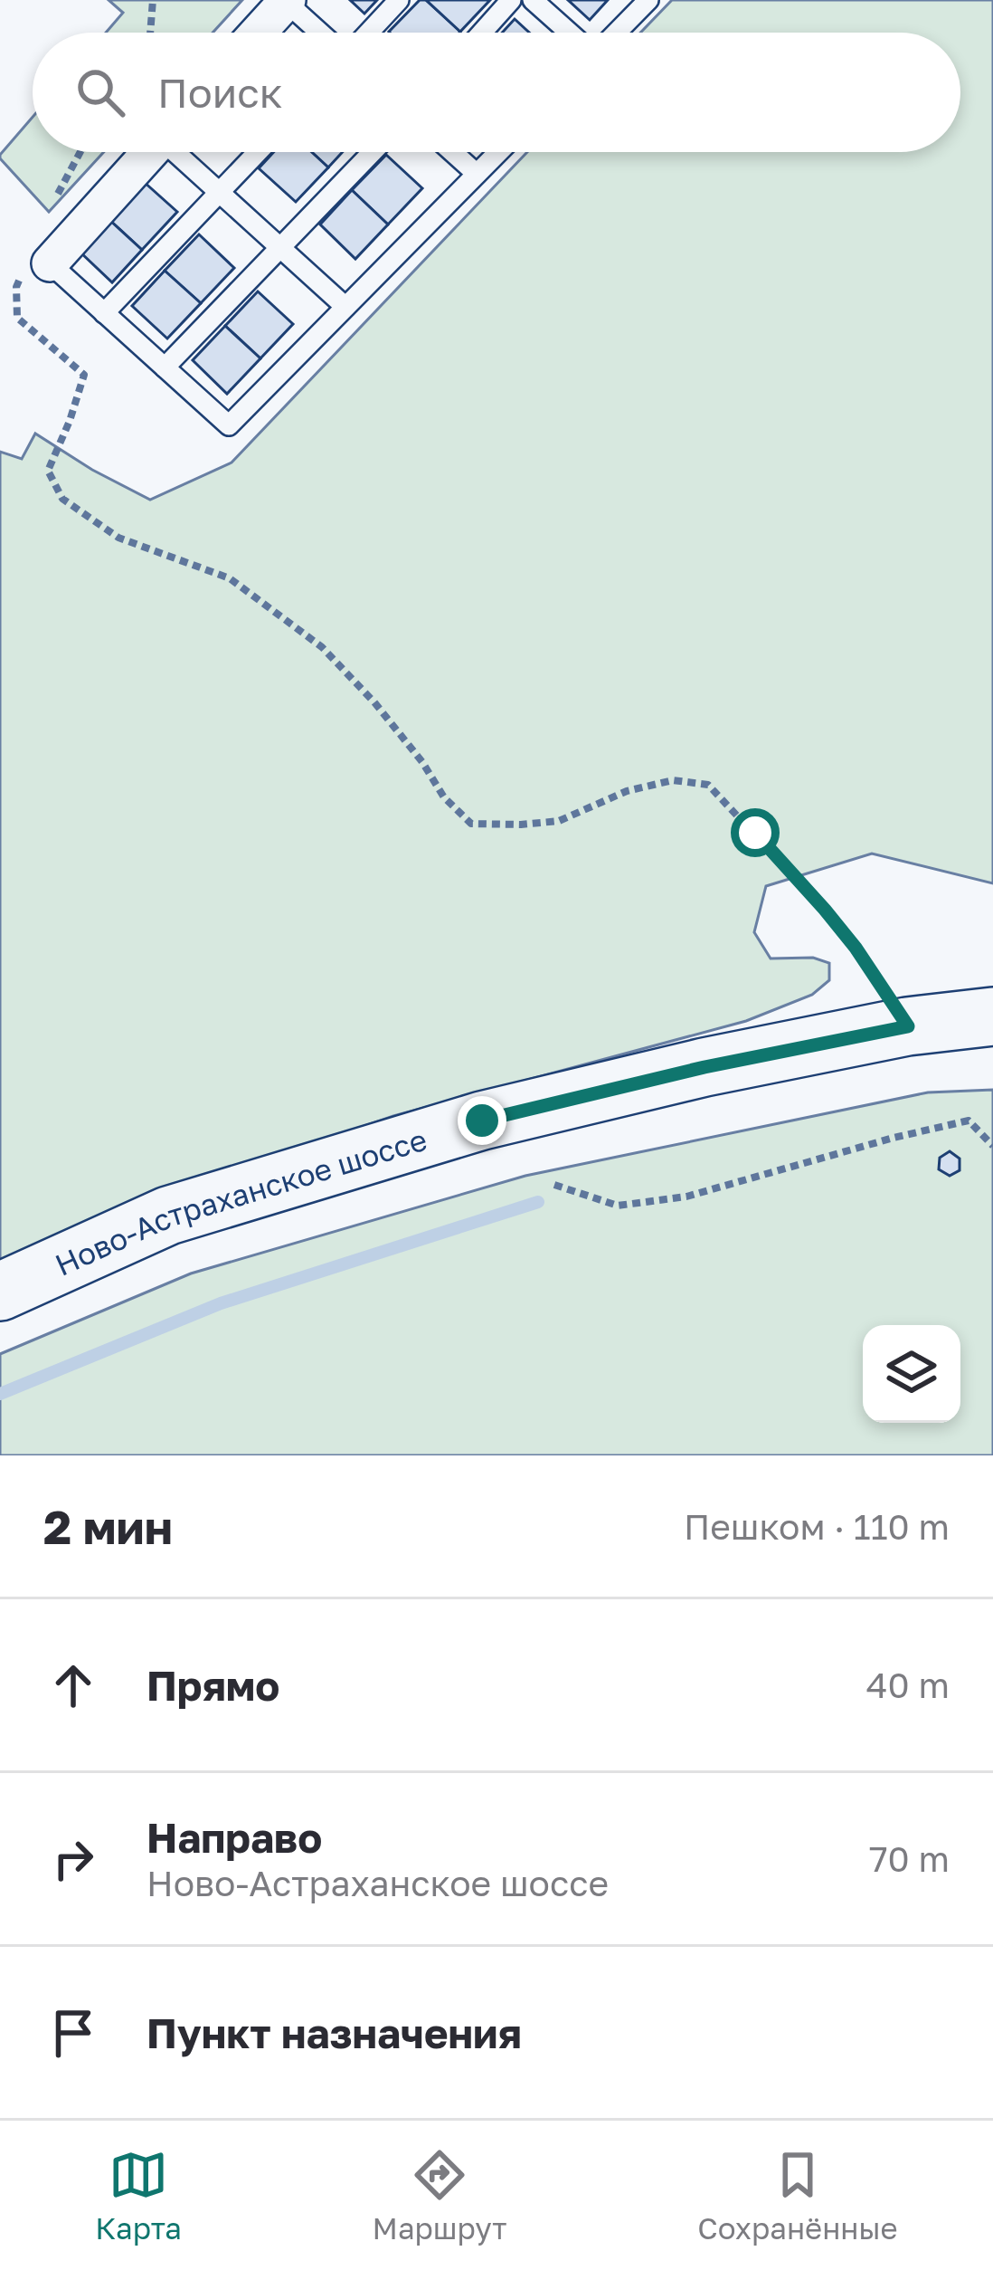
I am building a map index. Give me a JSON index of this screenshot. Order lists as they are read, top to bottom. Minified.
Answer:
{"streets":{"main road":["Ново-Астраханское шоссе"]},"page":{"search":"Поиск","heading":["2 мин","Пешком · 110 m"],"list":[["Прямо","40 m"],["Направо","Ново-Астраханское шоссе","70 m"],"Пункт назначения"],"nav":["Карта","Маршрут","Сохранённые"]}}
